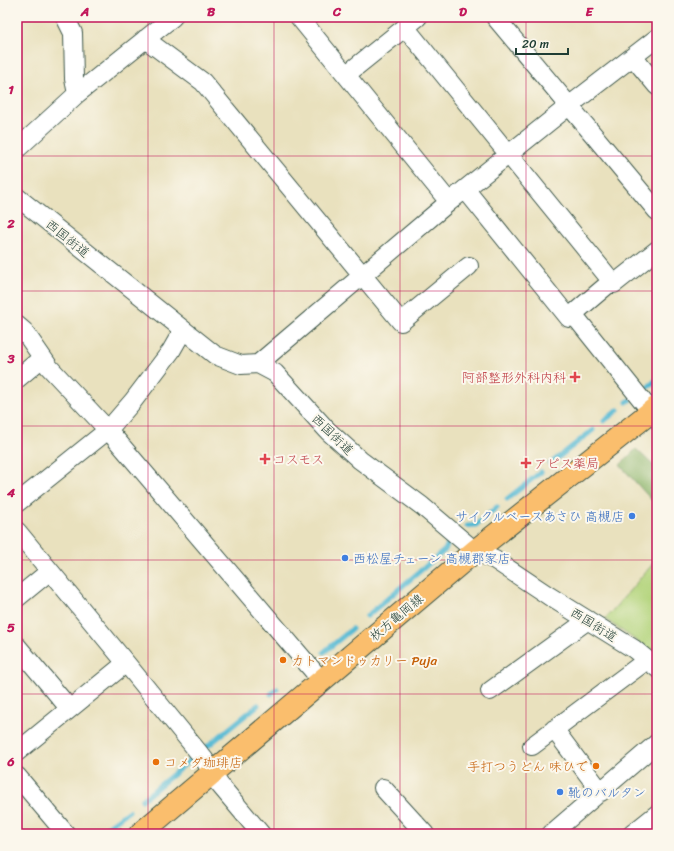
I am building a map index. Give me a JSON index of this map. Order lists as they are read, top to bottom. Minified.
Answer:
{"streets":{"main road":["枚方亀岡線"],"street":["西国街道"]},"crossings":[["西国街道","枚方亀岡線"]],"places":{"health":["阿部整形外科内科","コスモス","アピス薬局"],"other":["サイクルベースあさひ 高槻店","西松屋チェーン 高槻郡家店","カトマンドゥカリー Puja","コメダ珈琲店","手打つうどん 味ひで","靴のバルタン"]},"scale_bar":"20 m","grid":{"columns":["A","B","C","D","E"],"rows":["1","2","3","4","5","6"]}}
